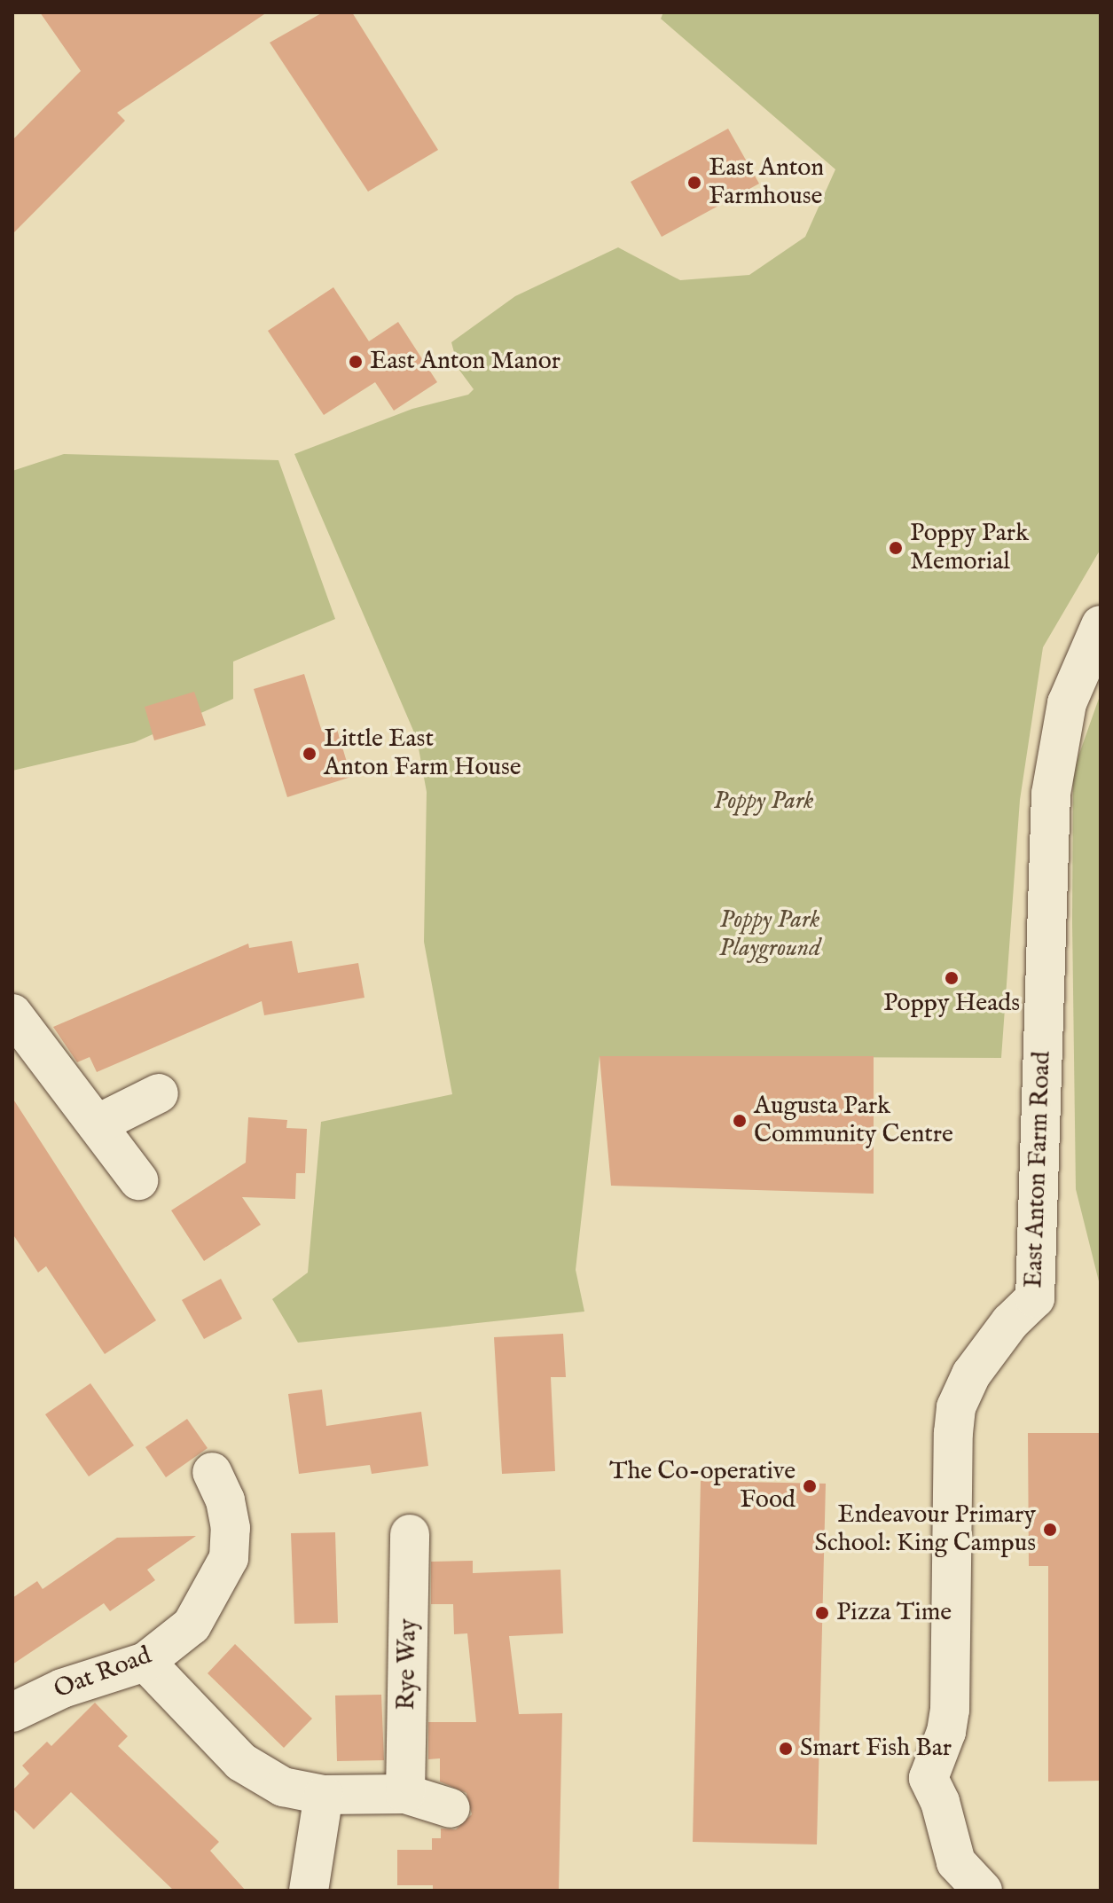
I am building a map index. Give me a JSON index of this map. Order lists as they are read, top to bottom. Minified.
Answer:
{"streets":{"street":["East Anton Farm Road","Rye Way","Oat Road"]},"parks":["Poppy Park","Poppy Park Playground"],"places":["East Anton Farmhouse","East Anton Manor","Poppy Park Memorial","Little East Anton Farm House","Poppy Heads","Augusta Park Community Centre","The Co-operative Food","Endeavour Primary School: King Campus","Pizza Time","Smart Fish Bar"]}
